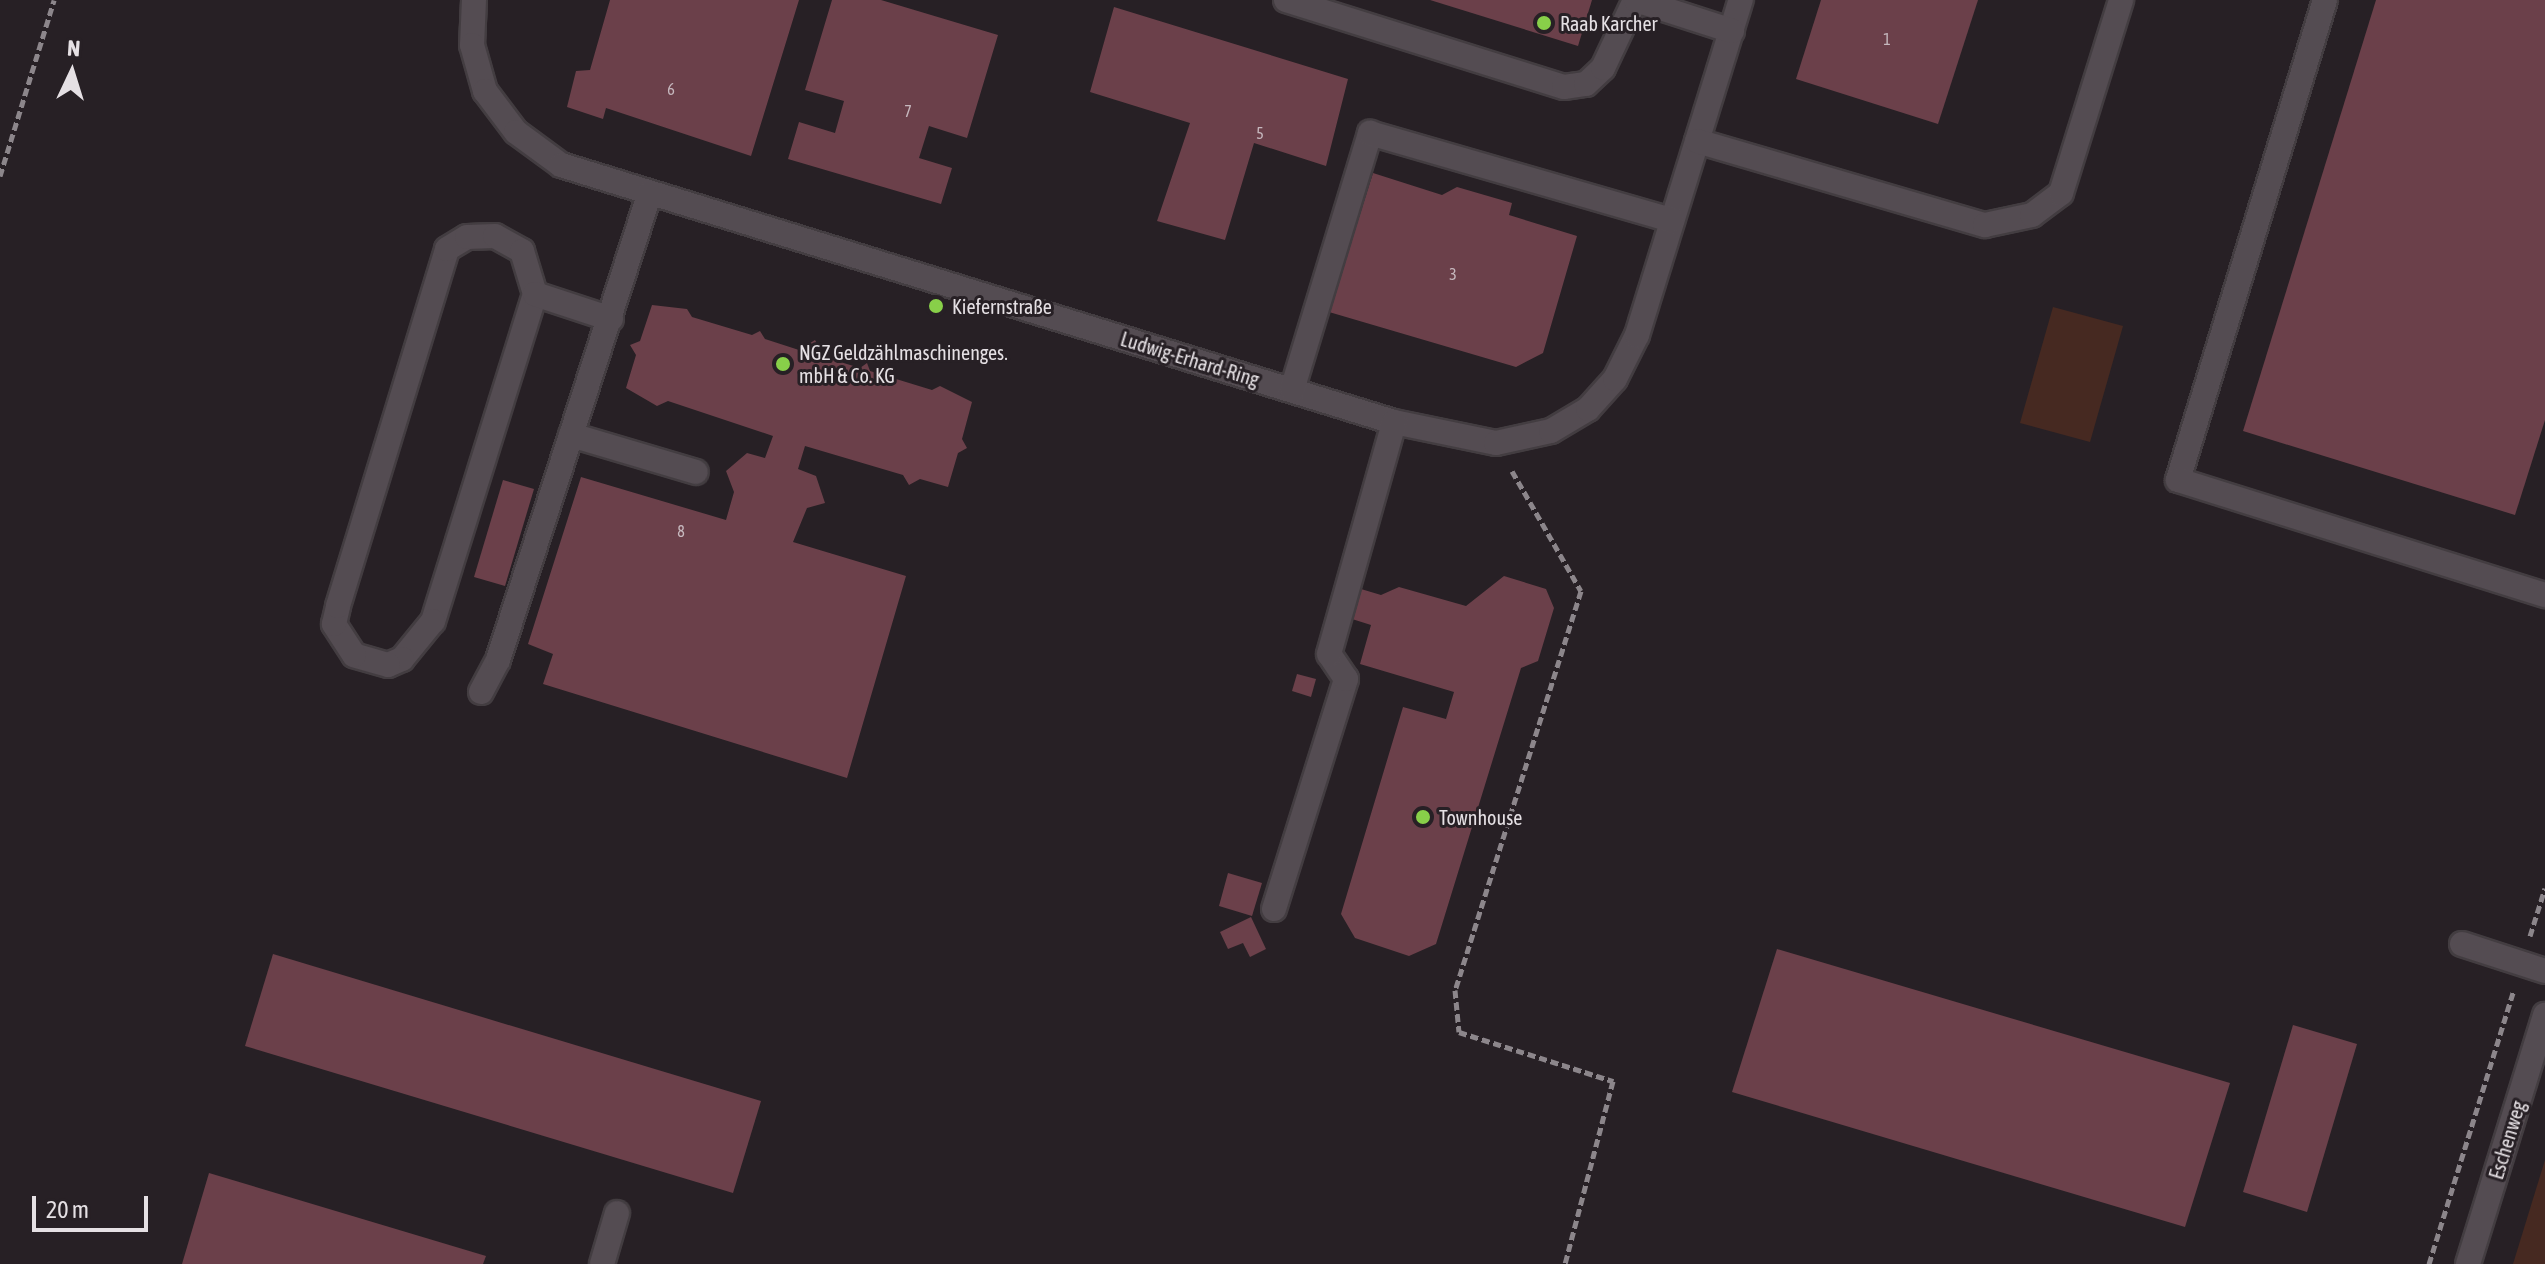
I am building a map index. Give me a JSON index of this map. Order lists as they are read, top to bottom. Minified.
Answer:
{"streets":{"street":["Ludwig-Erhard-Ring","Eschenweg"]},"places":["Raab Karcher","Kiefernstraße","NGZ Geldzählmaschinenges. mbH & Co. KG","Townhouse"],"house_numbers":["1","6","7","5","3","8"],"scale_bar":"20 m","north":"top"}
